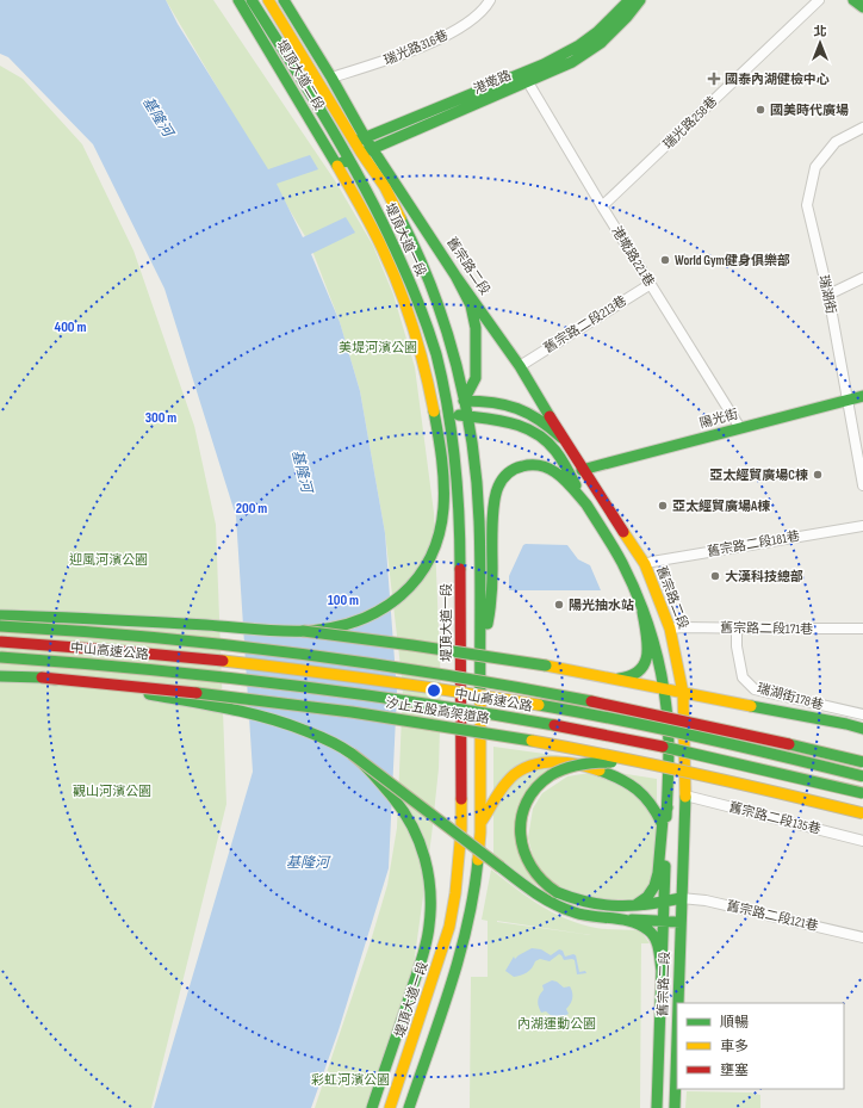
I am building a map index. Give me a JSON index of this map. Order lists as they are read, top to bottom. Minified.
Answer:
{"streets":{"main road":["堤頂大道二段","港墘路","堤頂大道一段","舊宗路二段","陽光街","中山高速公路","汐止五股高架道路"],"street":["瑞光路316巷","瑞光路258巷","港墘路221巷","瑞湖街","舊宗路二段213巷","舊宗路二段181巷","舊宗路二段171巷","瑞湖街178巷","舊宗路二段135巷","舊宗路二段121巷"]},"crossings":[["瑞光路316巷","堤頂大道二段"],["堤頂大道二段","港墘路"],["堤頂大道二段","堤頂大道一段"],["堤頂大道二段","舊宗路二段"],["港墘路","堤頂大道一段"],["港墘路","港墘路221巷"],["港墘路","舊宗路二段"],["瑞光路258巷","港墘路221巷"],["港墘路221巷","舊宗路二段213巷"],["港墘路221巷","陽光街"],["舊宗路二段","舊宗路二段213巷"],["舊宗路二段","陽光街"],["舊宗路二段","舊宗路二段181巷"],["舊宗路二段","舊宗路二段171巷"],["舊宗路二段","舊宗路二段135巷"],["舊宗路二段","舊宗路二段121巷"],["瑞湖街","陽光街"],["舊宗路二段171巷","瑞湖街178巷"]],"water":["基隆河"],"parks":["美堤河濱公園","迎風河濱公園","觀山河濱公園","內湖運動公園","彩虹河濱公園"],"places":{"health":["國泰內湖健檢中心"],"other":["國美時代廣場","World Gym健身俱樂部","亞太經貿廣場C棟","亞太經貿廣場A棟","大漢科技總部","陽光抽水站"]},"legend":["順暢","車多","壅塞"],"north":"top","rings":["400 m","300 m","200 m","100 m"]}
